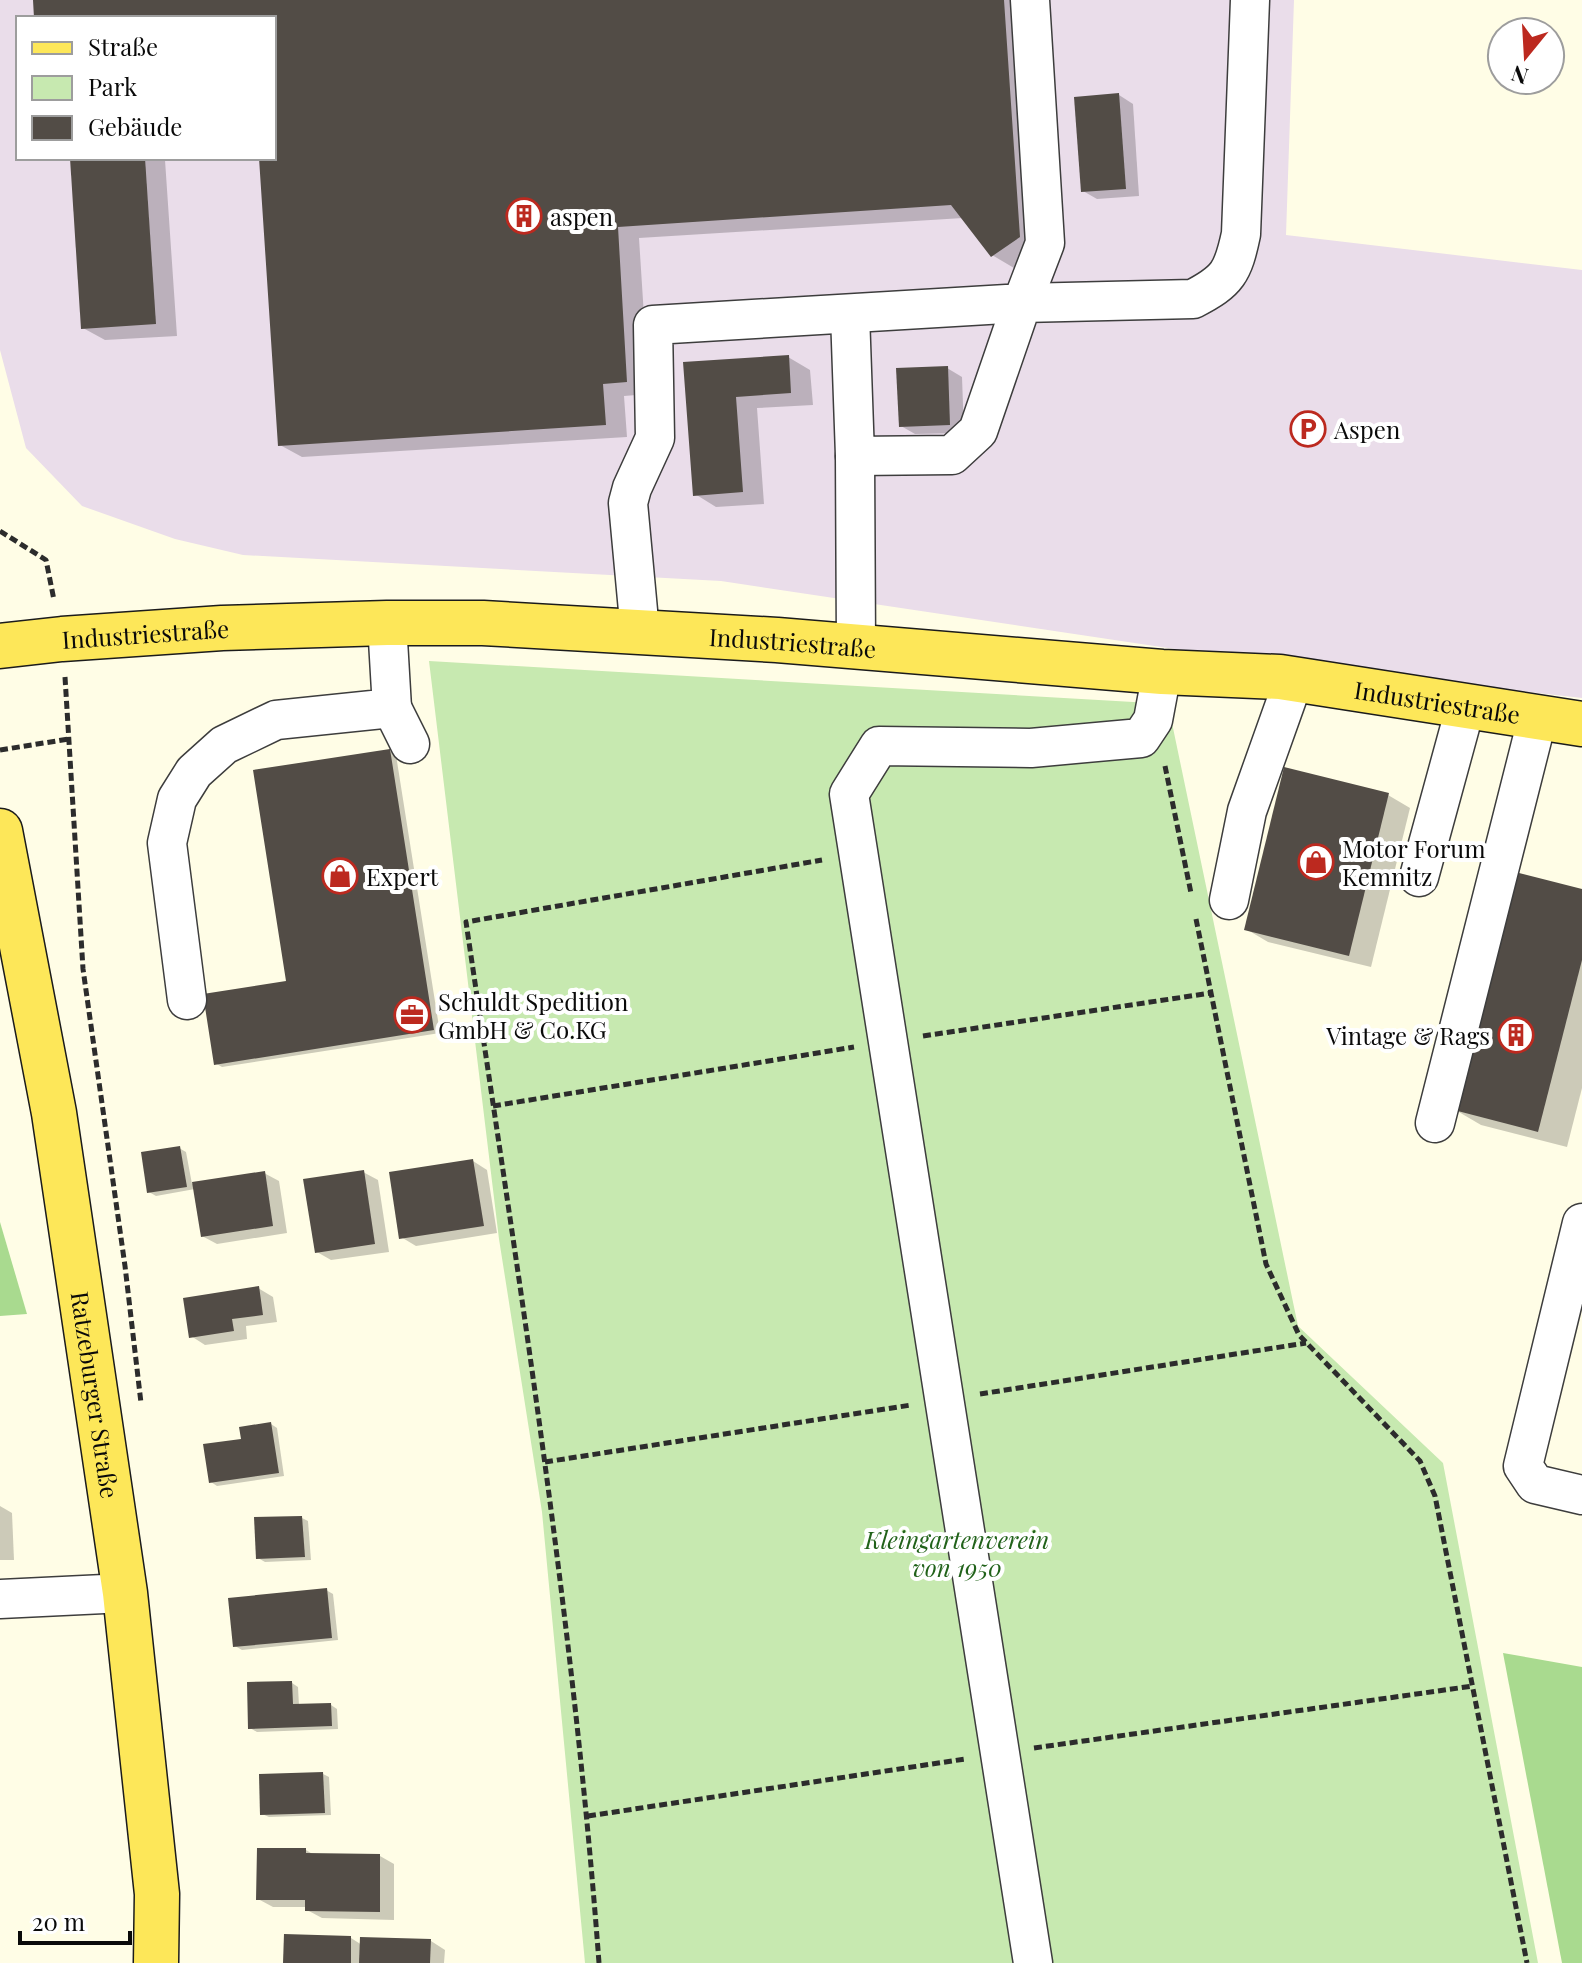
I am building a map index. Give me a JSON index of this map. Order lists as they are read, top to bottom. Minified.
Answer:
{"streets":{"main road":["Industriestraße","Ratzeburger Straße"]},"parks":["Kleingartenverein von 1950"],"places":{"building":["aspen","Vintage & Rags"],"parking":["Aspen"],"shop":["Motor Forum Kemnitz","Expert"],"office":["Schuldt Spedition GmbH & Co.KG"]},"legend":["Straße","Park","Gebäude"],"scale_bar":"20 m","north":"bottom"}
